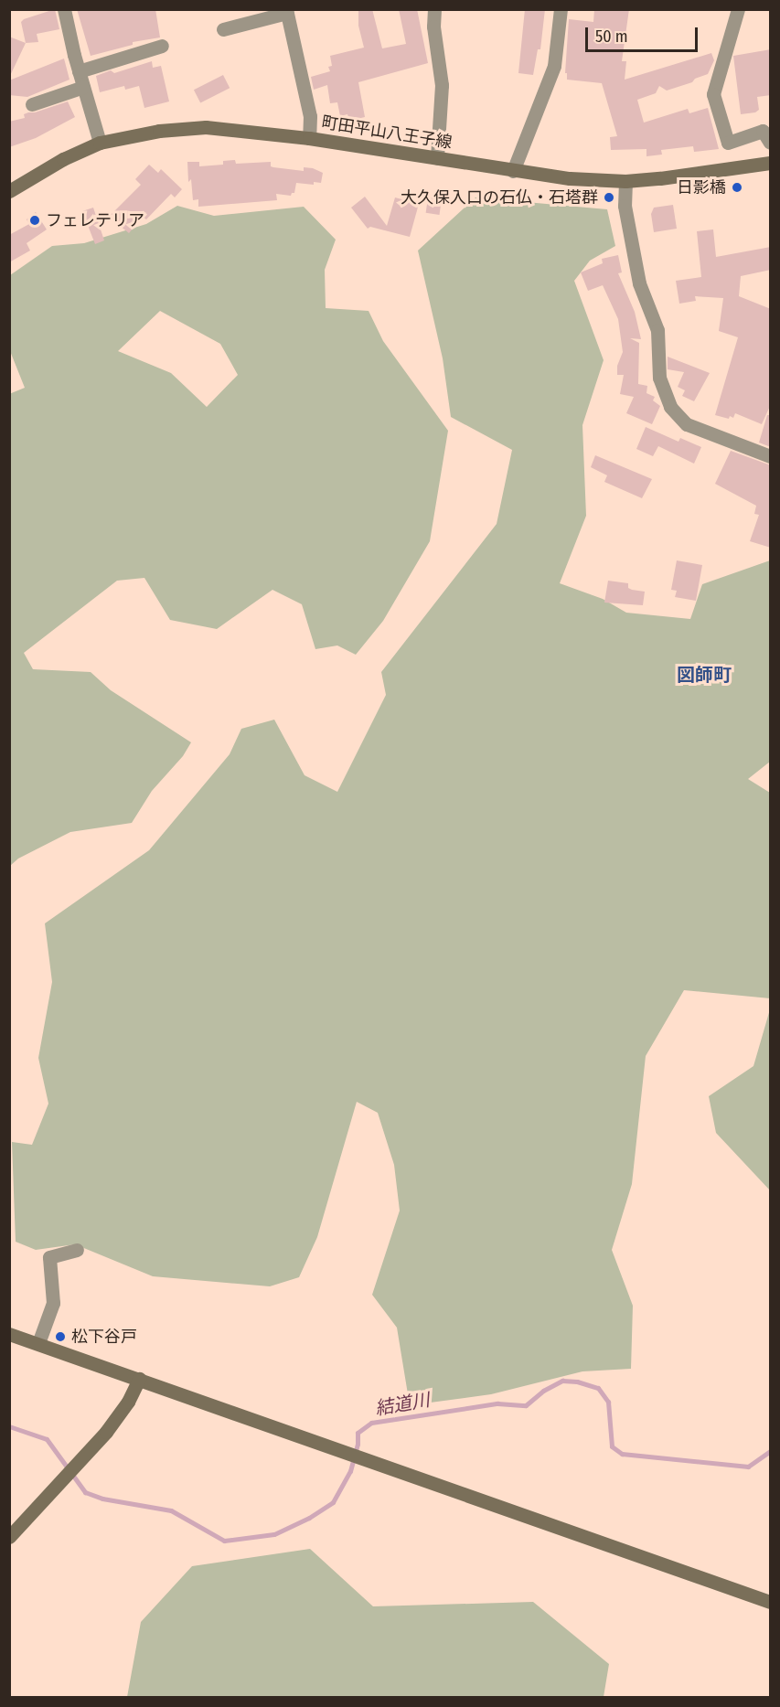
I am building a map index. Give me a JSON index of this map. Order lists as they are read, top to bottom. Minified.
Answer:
{"streets":{"street":["町田平山八王子線"]},"districts":["図師町"],"water":["結道川"],"places":["日影橋","大久保入口の石仏・石塔群","フェレテリア","松下谷戸"],"scale_bar":"50 m"}
